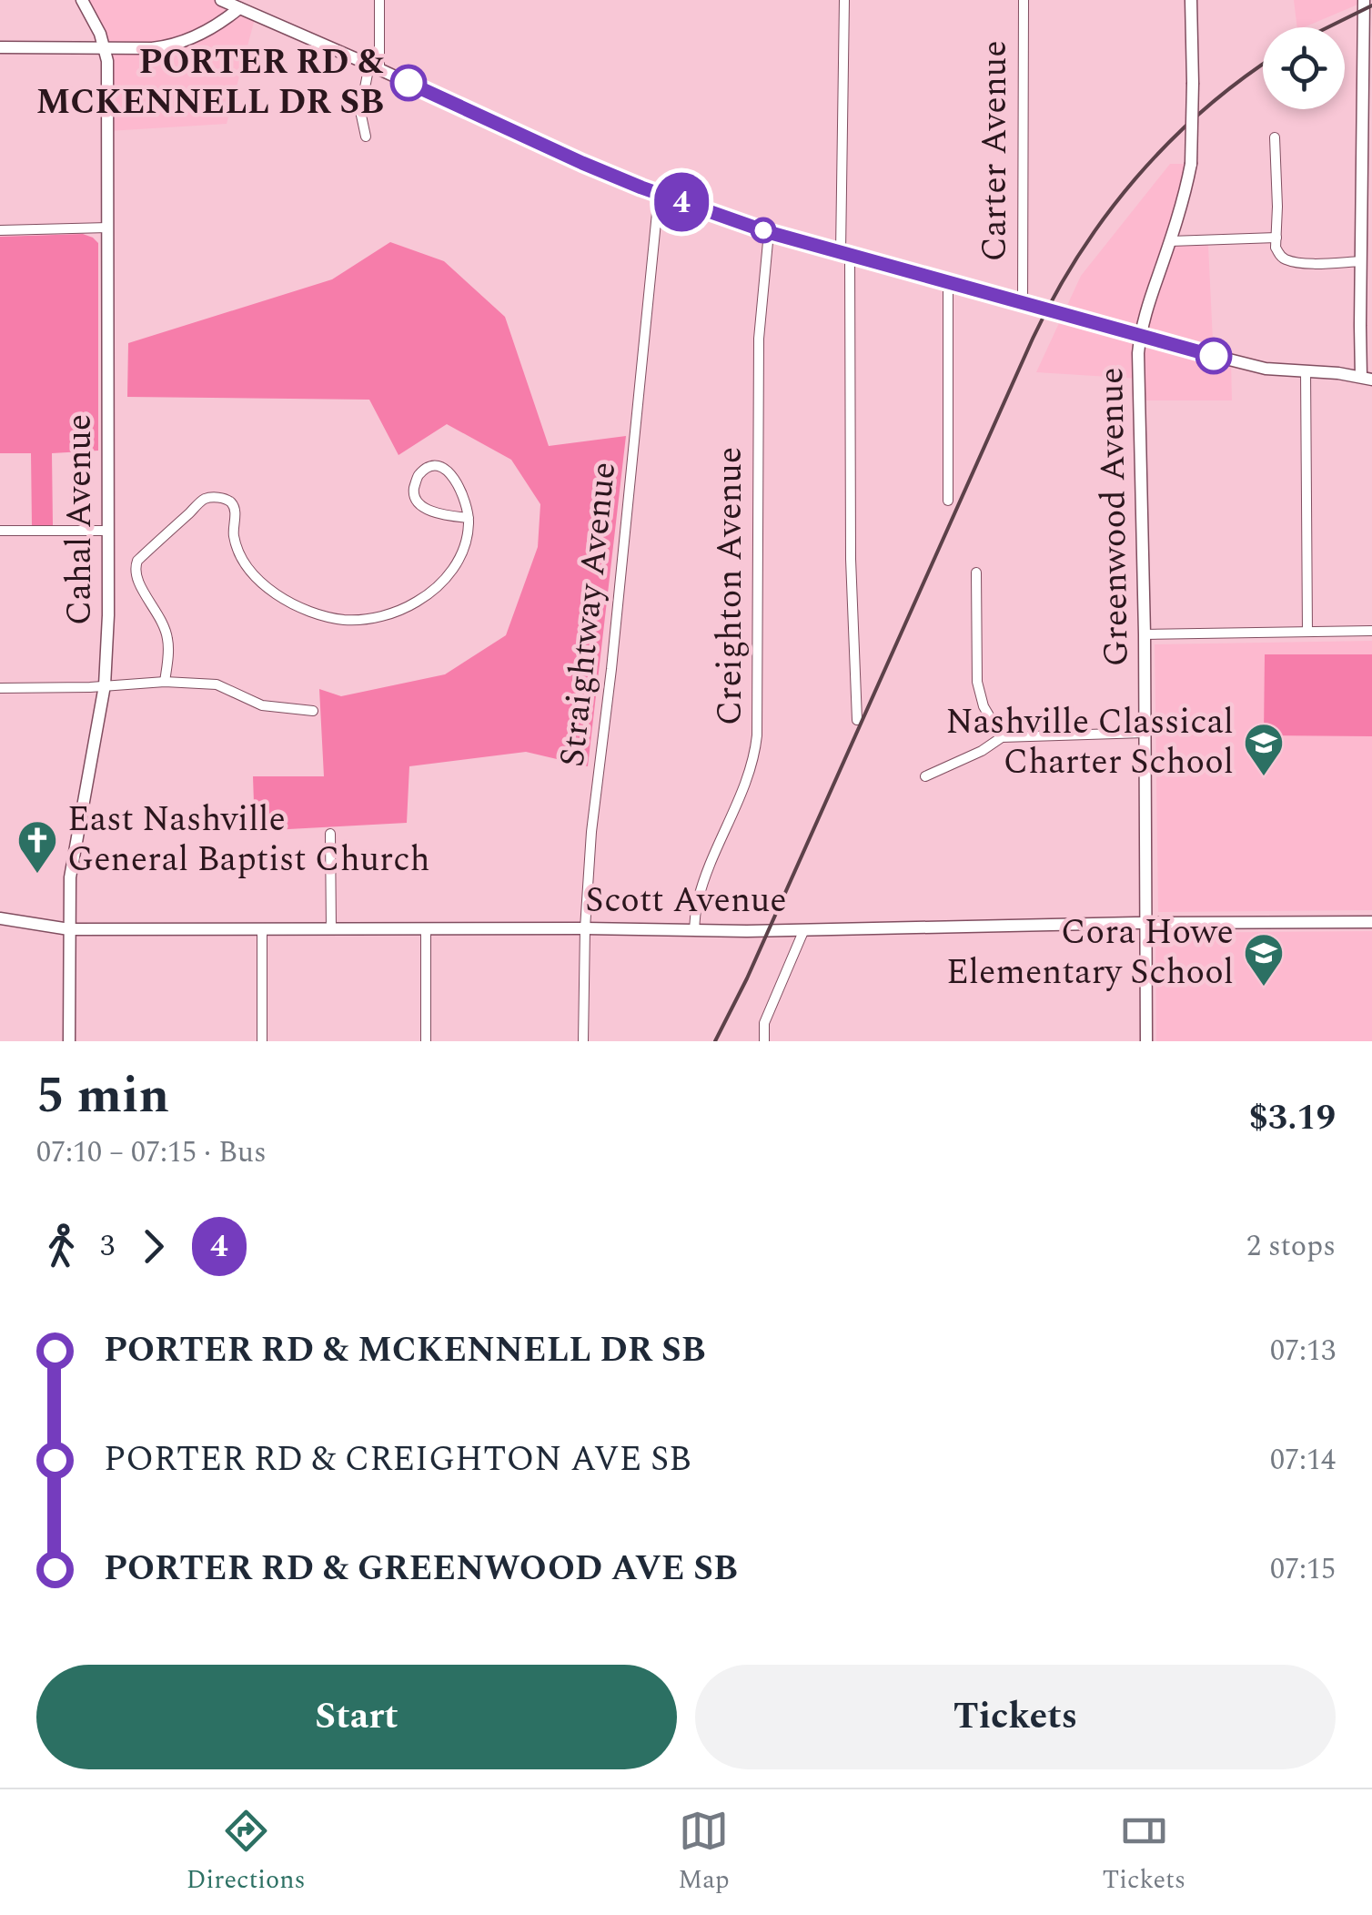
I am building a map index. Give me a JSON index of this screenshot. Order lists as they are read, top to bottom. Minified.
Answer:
{"streets":{"street":["Carter Avenue","Greenwood Avenue","Cahal Avenue","Creighton Avenue","Straightway Avenue","Scott Avenue"]},"crossings":[["Greenwood Avenue","Scott Avenue"],["Cahal Avenue","Scott Avenue"],["Creighton Avenue","Scott Avenue"],["Straightway Avenue","Scott Avenue"]],"places":{"other":["PORTER RD & MCKENNELL DR SB"],"school or university":["Nashville Classical Charter School","Cora Howe Elementary School"],"church":["East Nashville General Baptist Church"]},"lines":["bus line 4"],"page":{"on_map":"4","heading":["5 min","07:10 – 07:15 · Bus","$3.19"],"legs":["3","4","2 stops"],"list":[{"name":"PORTER RD & MCKENNELL DR SB","value":"07:13"},{"name":"PORTER RD & CREIGHTON AVE SB","value":"07:14"},{"name":"PORTER RD & GREENWOOD AVE SB","value":"07:15"}],"buttons":["Start","Tickets"],"tabs":["Directions","Map","Tickets"]}}
